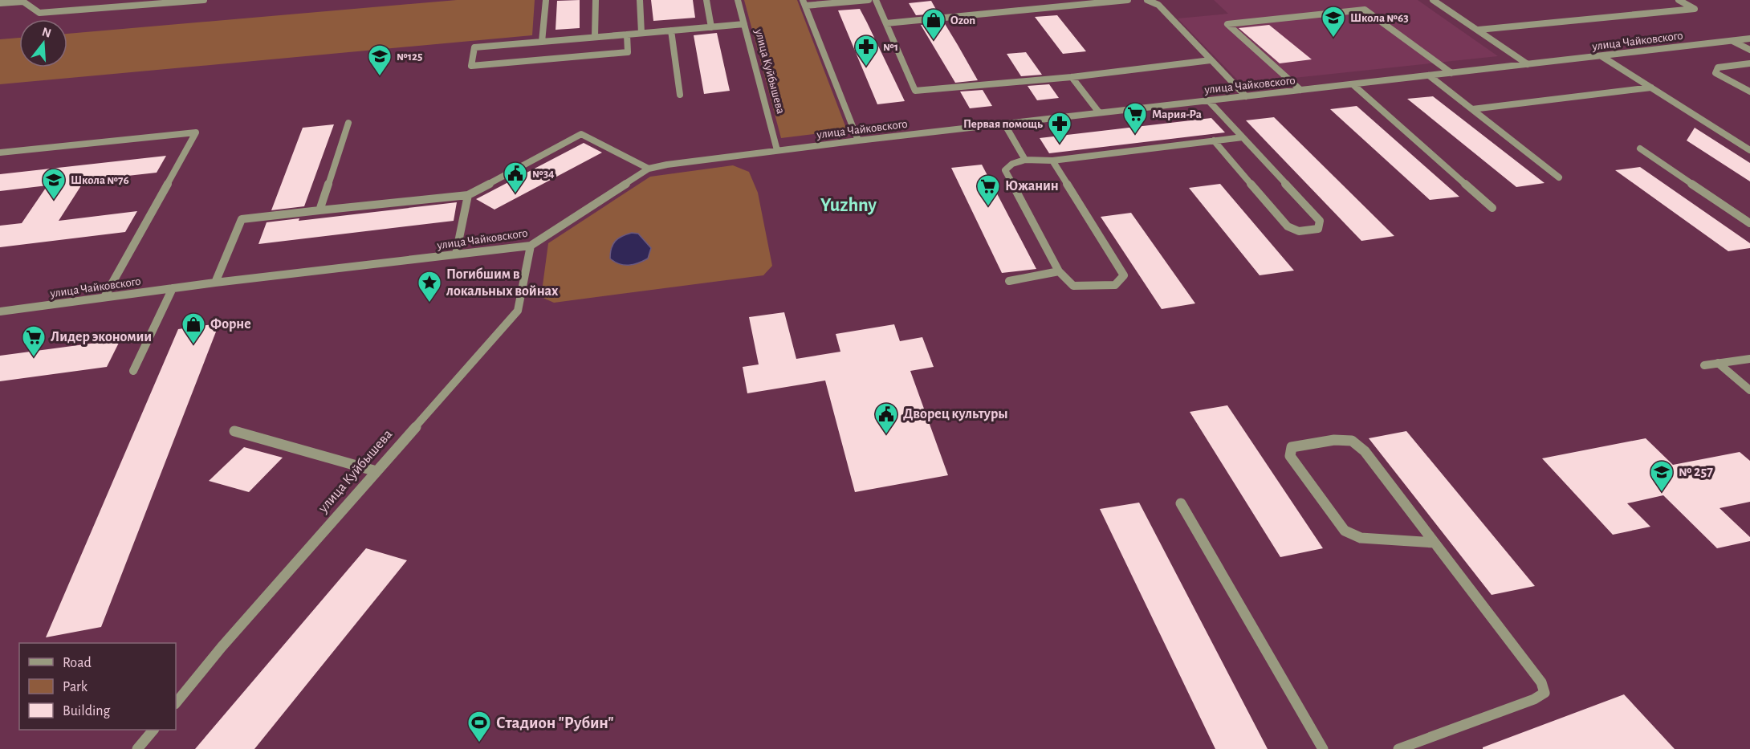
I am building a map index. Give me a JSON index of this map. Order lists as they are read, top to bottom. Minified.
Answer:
{"streets":{"street":["улица Чайковского","улица Куйбышева"]},"crossings":[["улица Чайковского","улица Куйбышева"]],"districts":["Yuzhny"],"places":{"school or university":["Школа №63","№125","Школа №76","№ 257"],"shop":["Ozon","Форне"],"pharmacy":["№1","Первая помощь"],"supermarket":["Мария-Ра","Южанин","Лидер экономии"],"public building":["№34","Дворец культуры"],"place":["Погибшим в локальных войнах"],"sports":["Стадион \"Рубин\""]},"legend":["Road","Park","Building"],"north":"top"}
